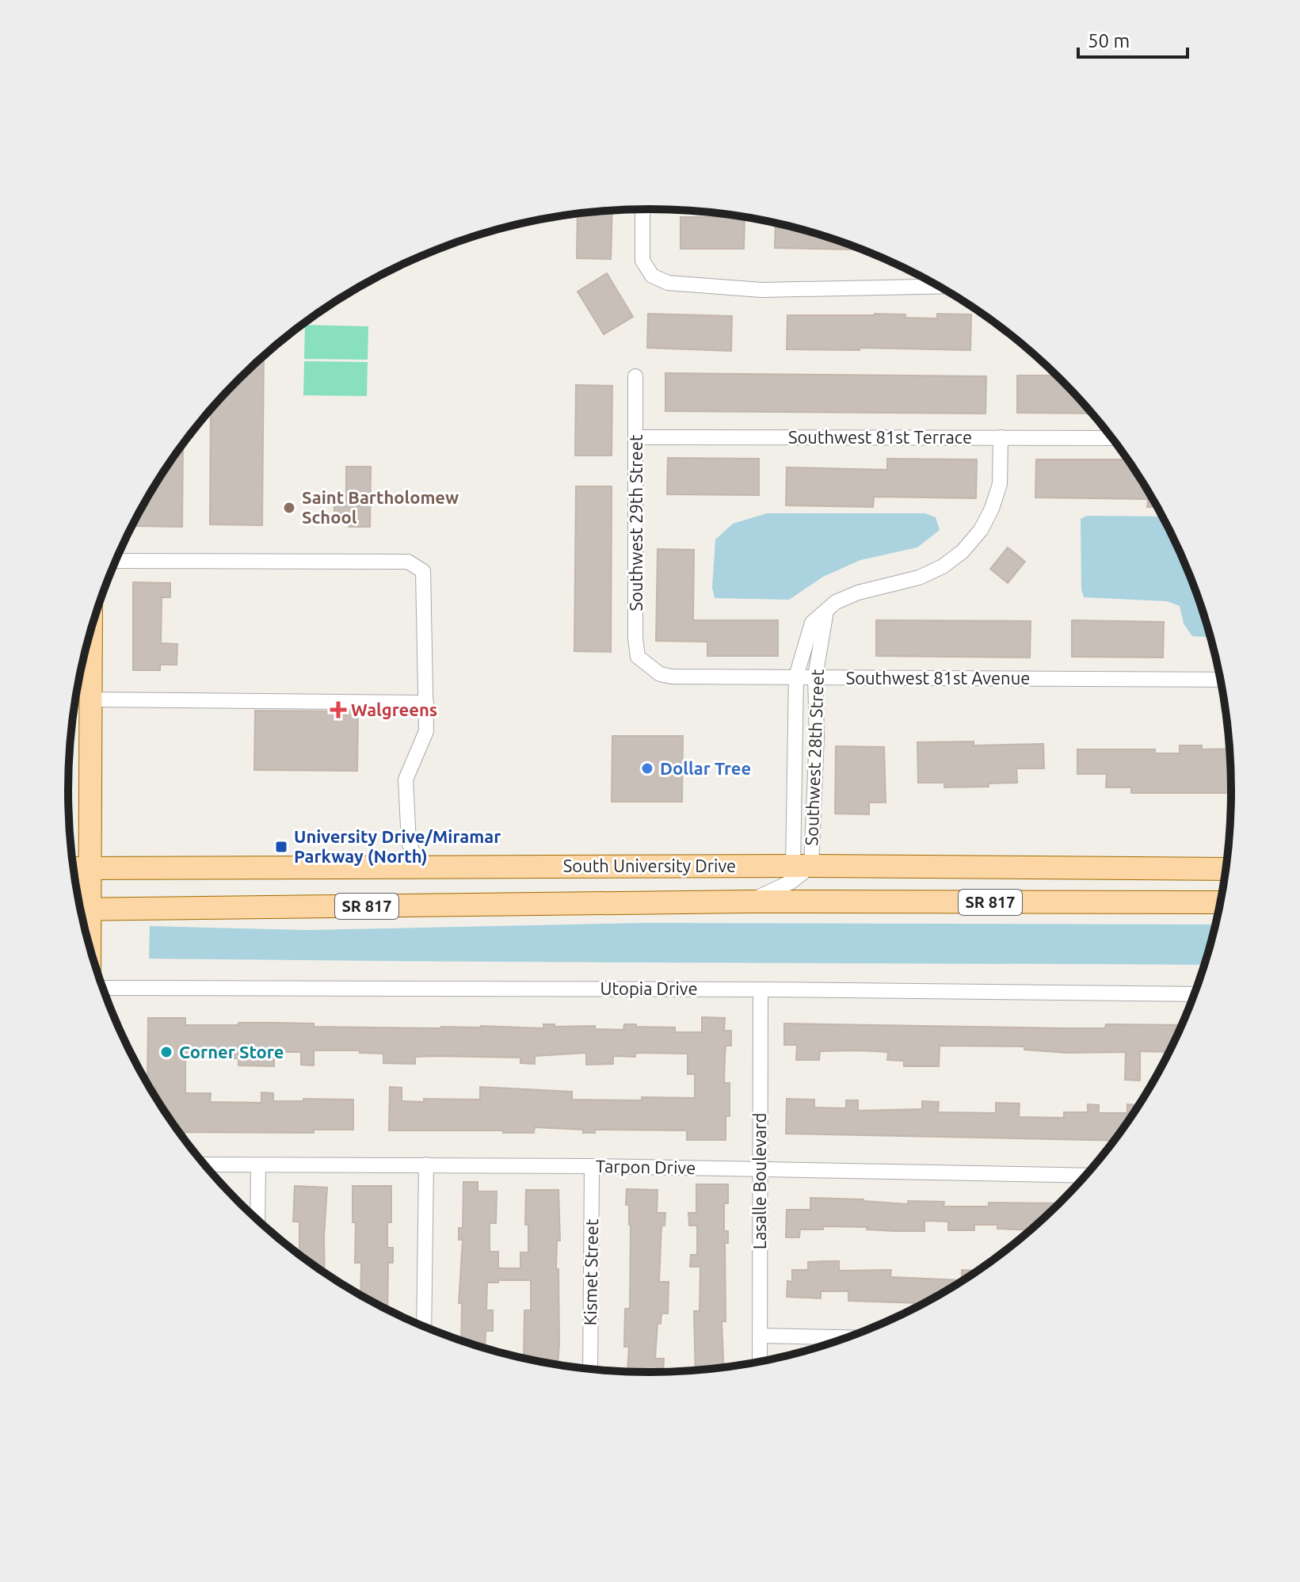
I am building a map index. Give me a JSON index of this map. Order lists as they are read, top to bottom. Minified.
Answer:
{"streets":{"main road":["South University Drive","SR 817"],"street":["Southwest 81st Terrace","Southwest 29th Street","Southwest 81st Avenue","Southwest 28th Street","Utopia Drive","Tarpon Drive","Lasalle Boulevard","Kismet Street"]},"crossings":[["Southwest 81st Terrace","Southwest 29th Street"],["Southwest 81st Terrace","Southwest 28th Street"],["Southwest 29th Street","Southwest 81st Avenue"],["Southwest 81st Avenue","Southwest 28th Street"],["Southwest 28th Street","South University Drive"],["Utopia Drive","Lasalle Boulevard"],["Tarpon Drive","Lasalle Boulevard"],["Tarpon Drive","Kismet Street"]],"places":{"other":["Saint Bartholomew School","Dollar Tree","Corner Store"],"health":["Walgreens"],"transit":["University Drive/Miramar Parkway (North)"]},"scale_bar":"50 m"}
